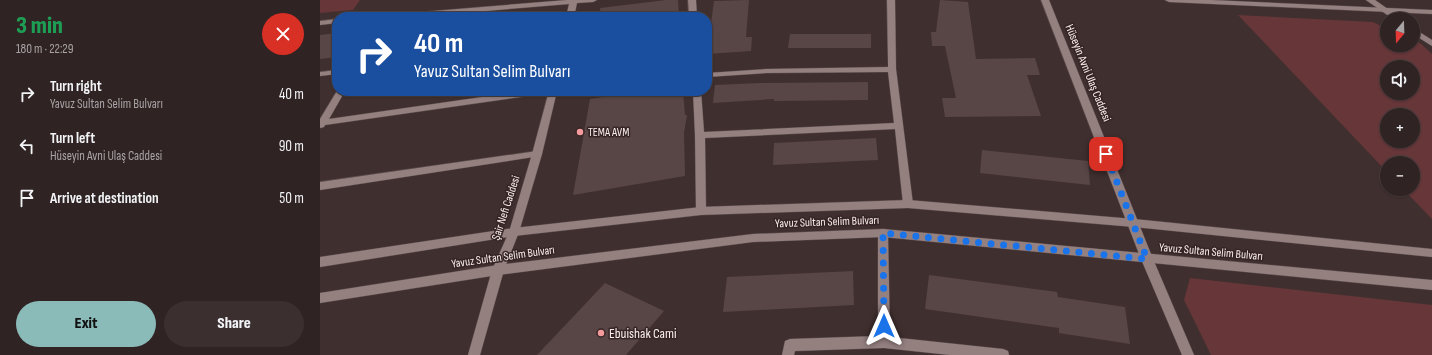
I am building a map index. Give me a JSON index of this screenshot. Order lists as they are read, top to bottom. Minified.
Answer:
{"streets":{"street":["Hüseyin Avni Ulaş Caddesi","Şair Nefi Caddesi","Yavuz Sultan Selim Bulvarı"]},"crossings":[["Hüseyin Avni Ulaş Caddesi","Yavuz Sultan Selim Bulvarı"],["Şair Nefi Caddesi","Yavuz Sultan Selim Bulvarı"]],"places":["TEMA AVM","Ebuishak Cami"],"north":"bottom","page":{"heading":["3 min","180 m · 22:29"],"map_buttons":["+","−"],"turn":["40 m","Yavuz Sultan Selim Bulvarı"],"list":[{"name":"Turn right","note":"Yavuz Sultan Selim Bulvarı","value":"40 m"},{"name":"Turn left","note":"Hüseyin Avni Ulaş Caddesi","value":"90 m"},{"name":"Arrive at destination","value":"50 m"}],"buttons":["Exit","Share"]}}
